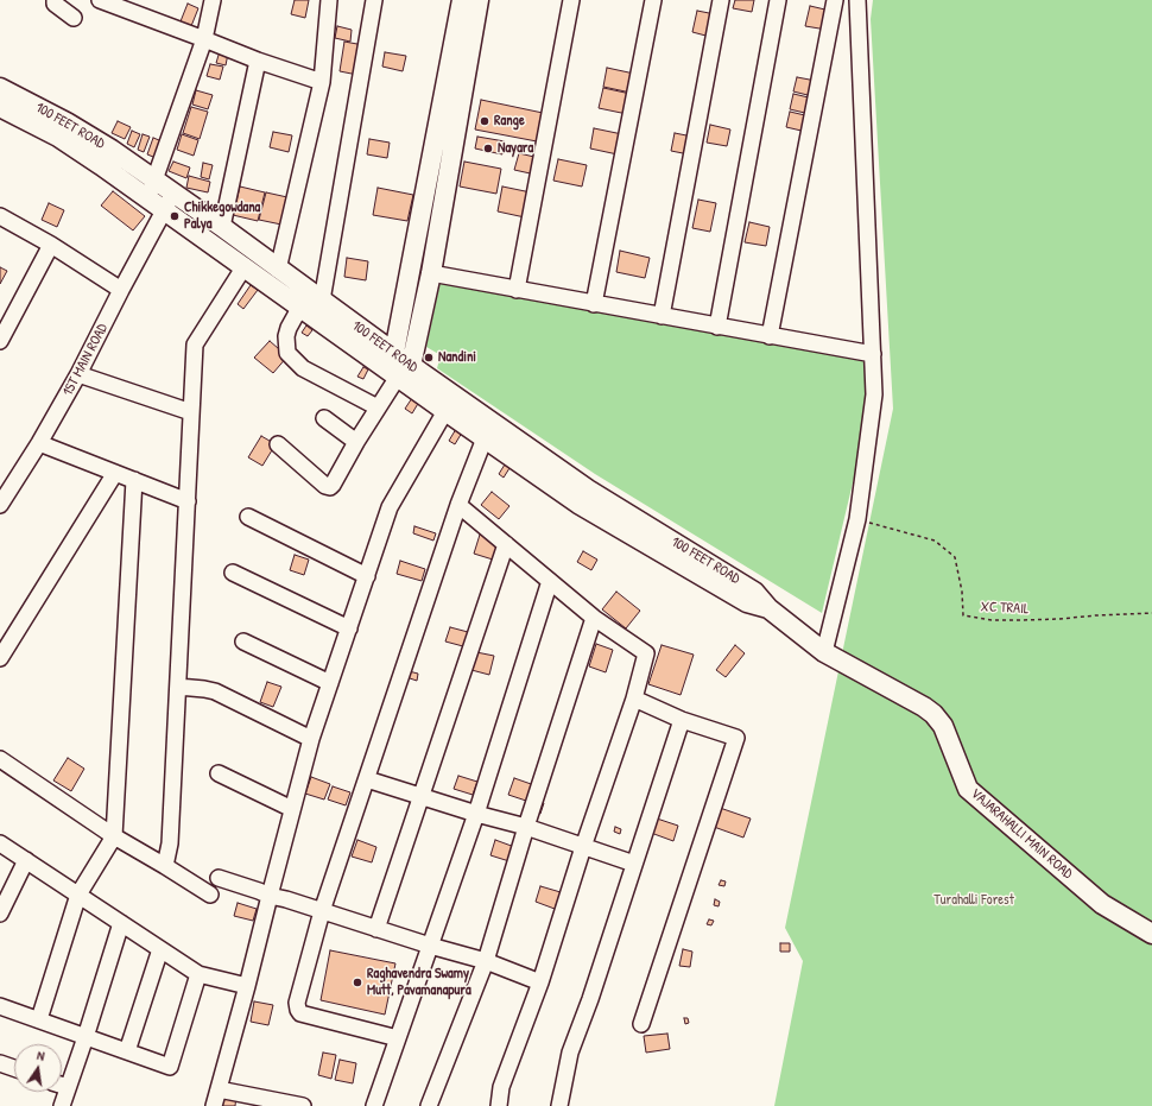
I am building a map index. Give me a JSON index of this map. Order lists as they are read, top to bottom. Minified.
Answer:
{"streets":{"main road":["100 FEET ROAD","VAJARAHALLI MAIN ROAD"],"street":["1ST MAIN ROAD"],"path":["XC TRAIL"]},"crossings":[["100 FEET ROAD","1ST MAIN ROAD"],["100 FEET ROAD","VAJARAHALLI MAIN ROAD"]],"parks":["Turahalli Forest"],"places":["Range","Nayara","Chikkegowdana Palya","Nandini","Raghavendra Swamy Mutt, Pavamanapura"],"north":"top"}
